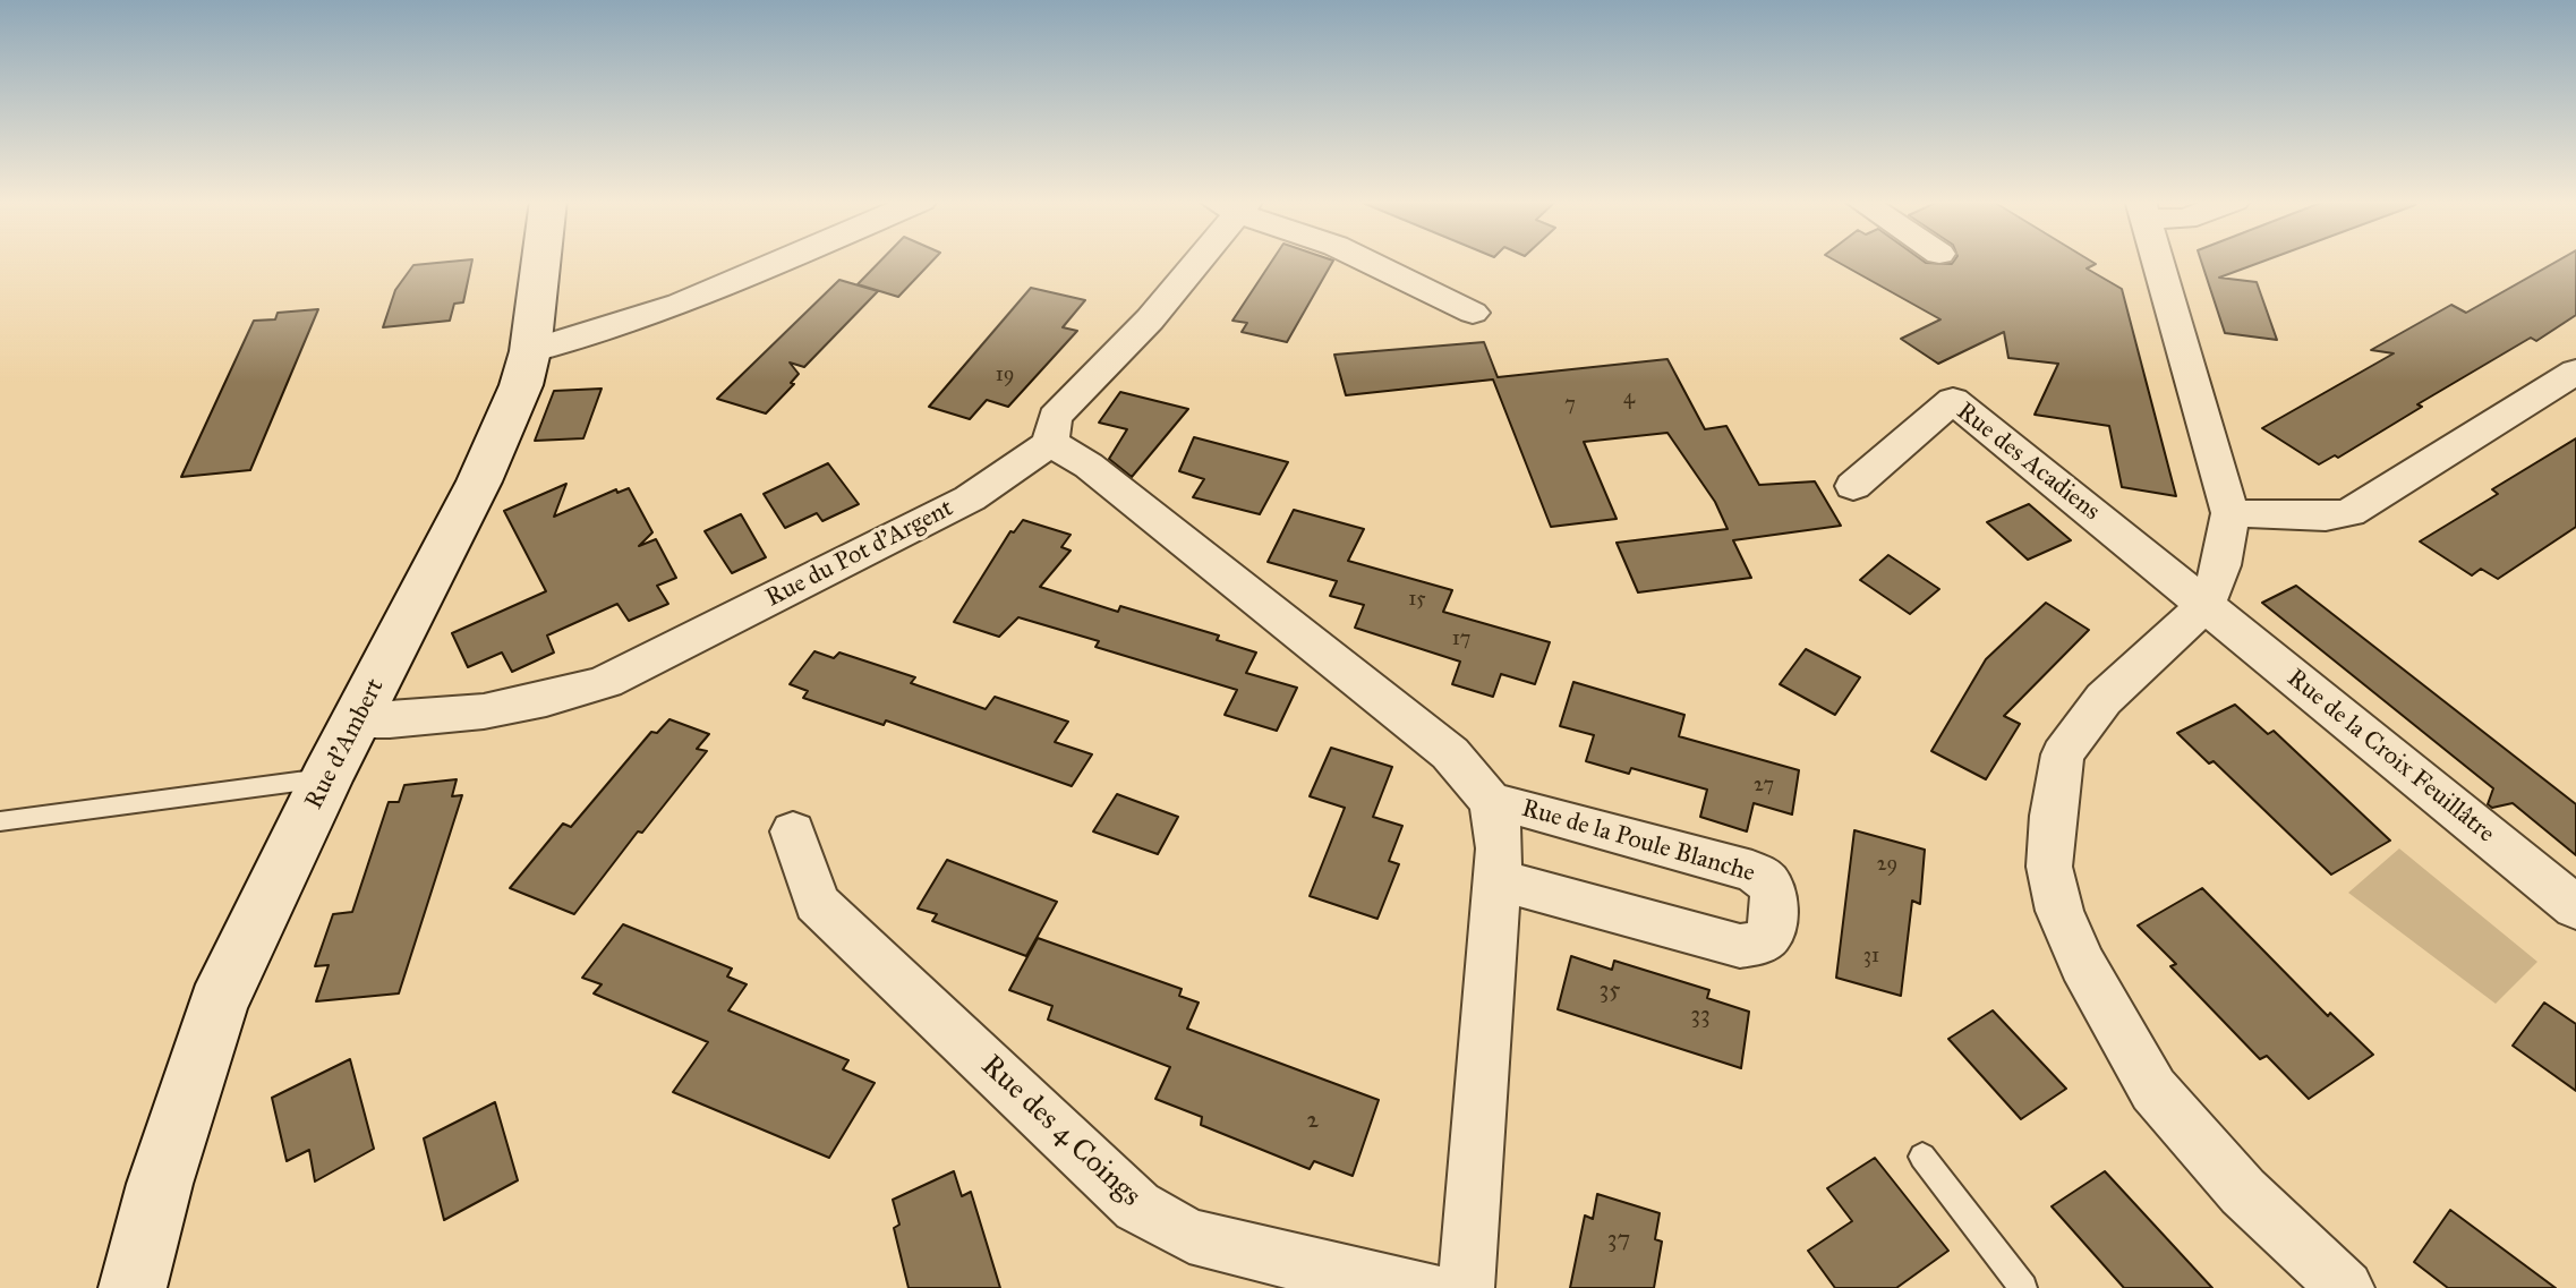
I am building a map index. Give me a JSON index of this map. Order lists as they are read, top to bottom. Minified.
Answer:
{"streets":{"street":["Rue des Acadiens","Rue du Pot d'Argent","Rue d'Ambert","Rue de la Croix Feuillâtre","Rue de la Poule Blanche","Rue des 4 Coings"]},"crossings":[["Rue des Acadiens","Rue de la Croix Feuillâtre"],["Rue du Pot d'Argent","Rue d'Ambert"],["Rue du Pot d'Argent","Rue de la Poule Blanche"]],"house_numbers":["19","4","7","15","17","27","29","31","35","33","2","37"]}
